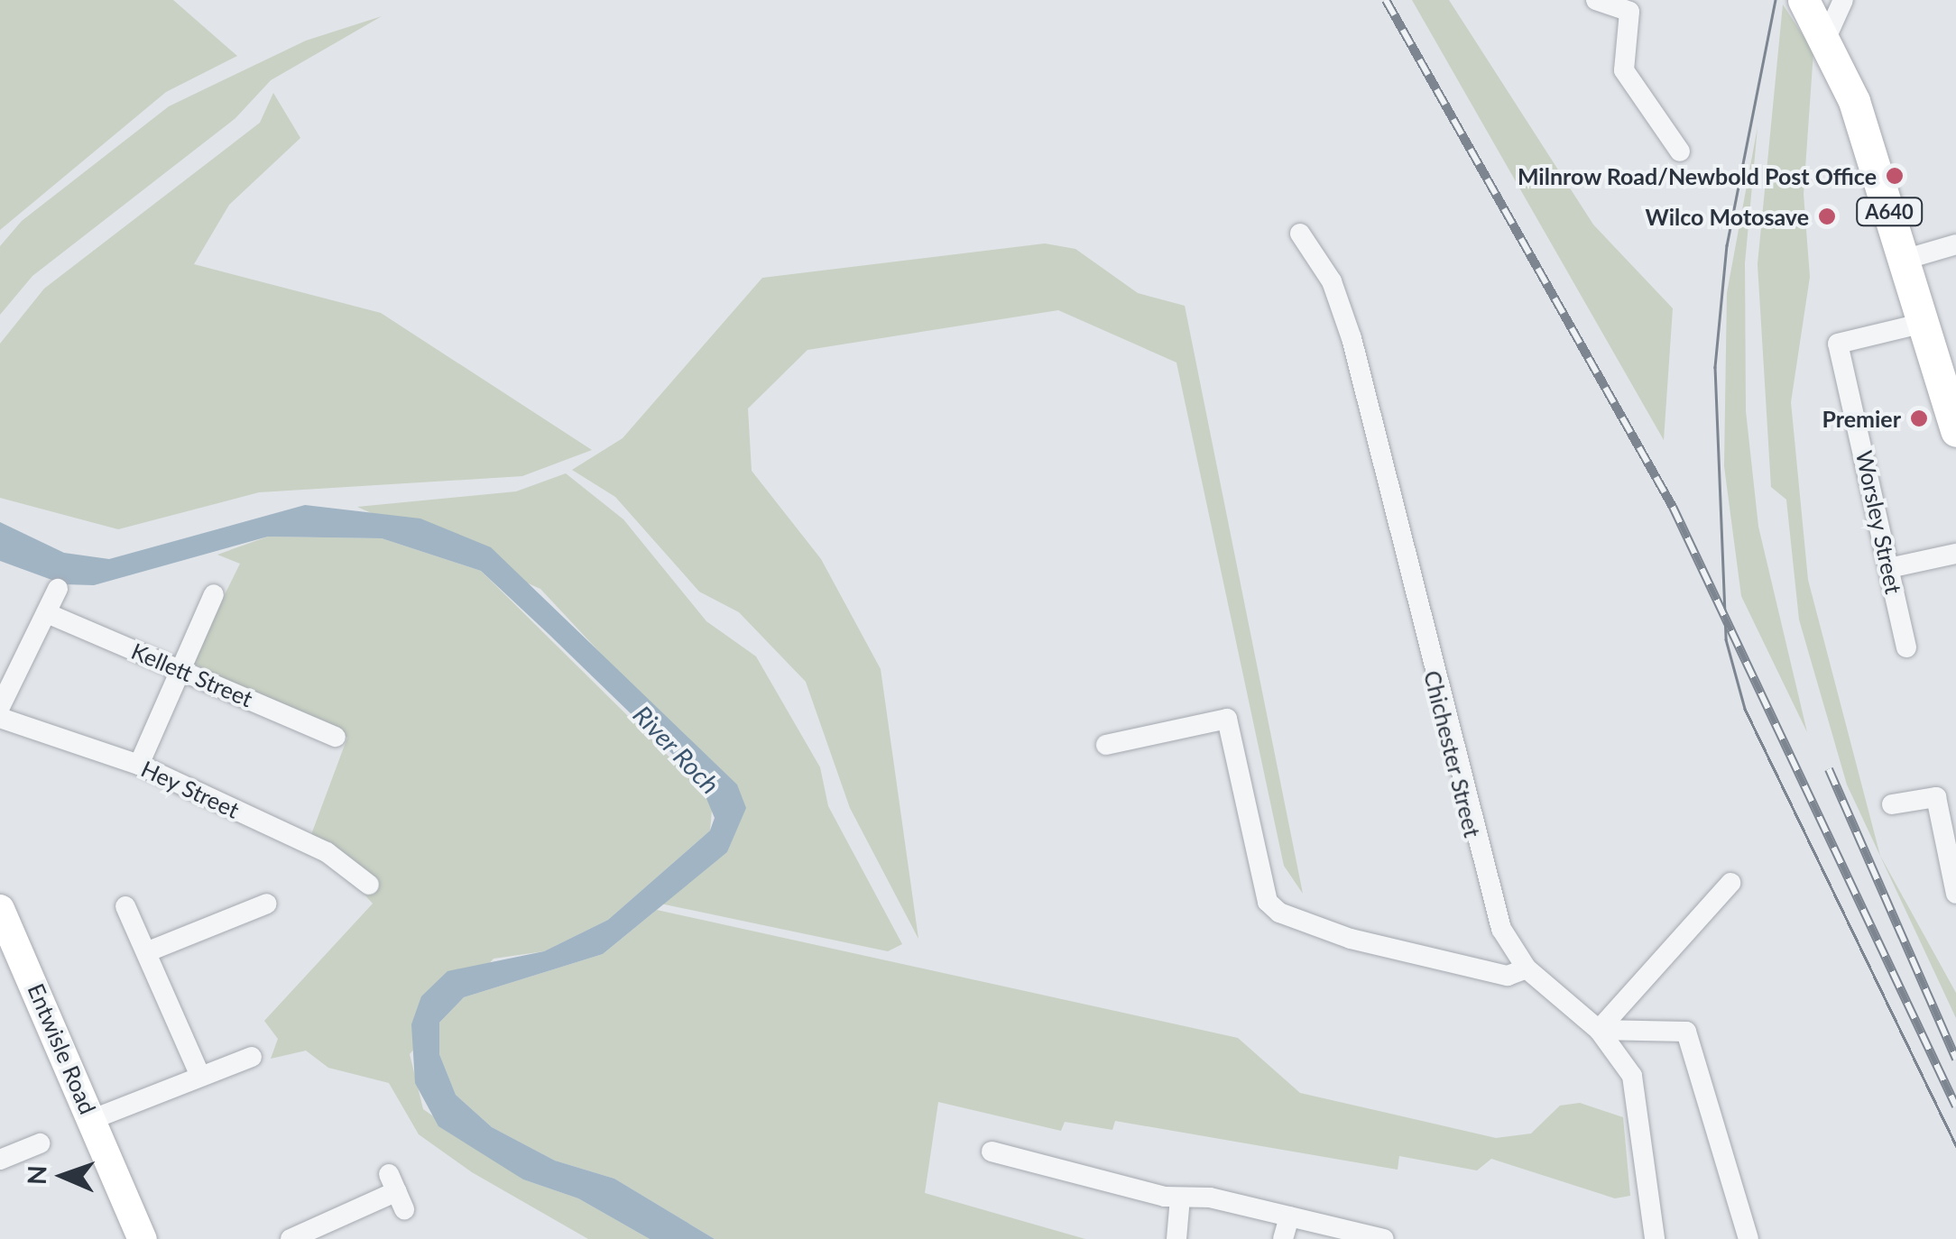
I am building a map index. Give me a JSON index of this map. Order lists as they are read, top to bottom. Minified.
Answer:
{"streets":{"main road":["A640","Entwisle Road"],"street":["Worsley Street","Kellett Street","Chichester Street","Hey Street"]},"crossings":[["A640","Worsley Street"]],"water":["River Roch"],"places":["Milnrow Road/Newbold Post Office","Wilco Motosave","Premier"],"north":"left"}
